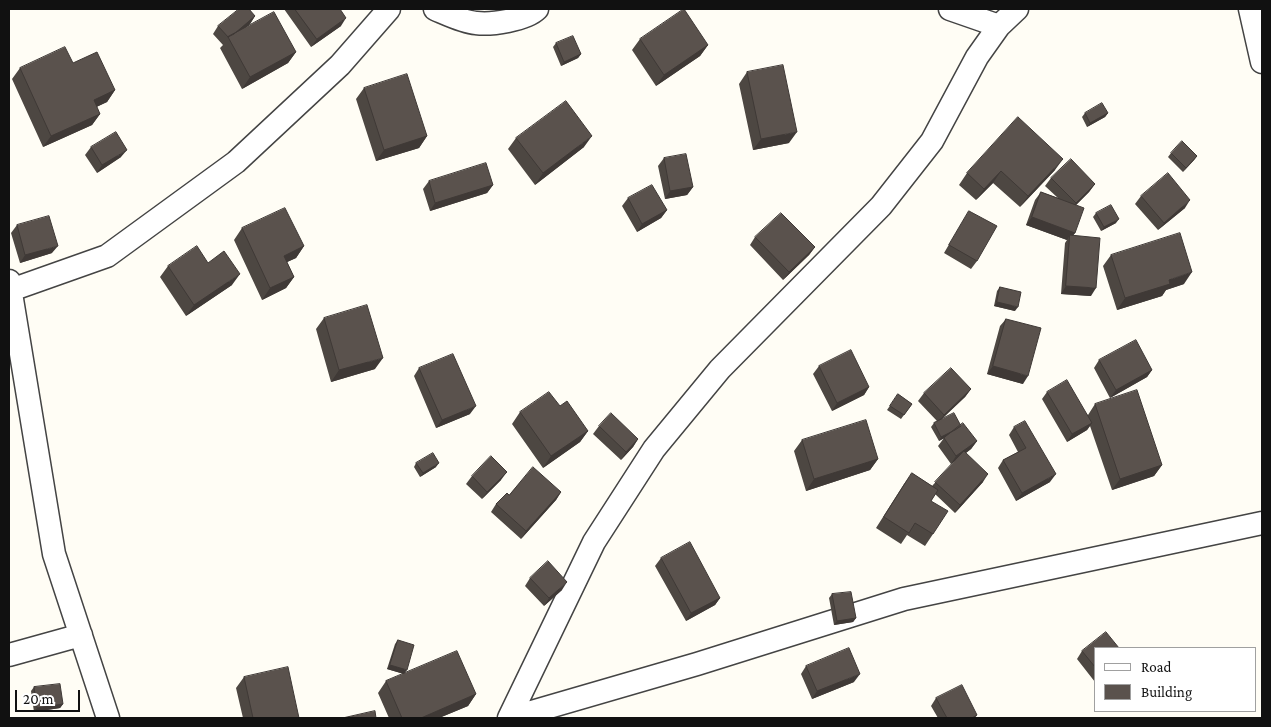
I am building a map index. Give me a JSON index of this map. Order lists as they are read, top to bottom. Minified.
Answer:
{"legend":["Road","Building"],"scale_bar":"20 m"}
